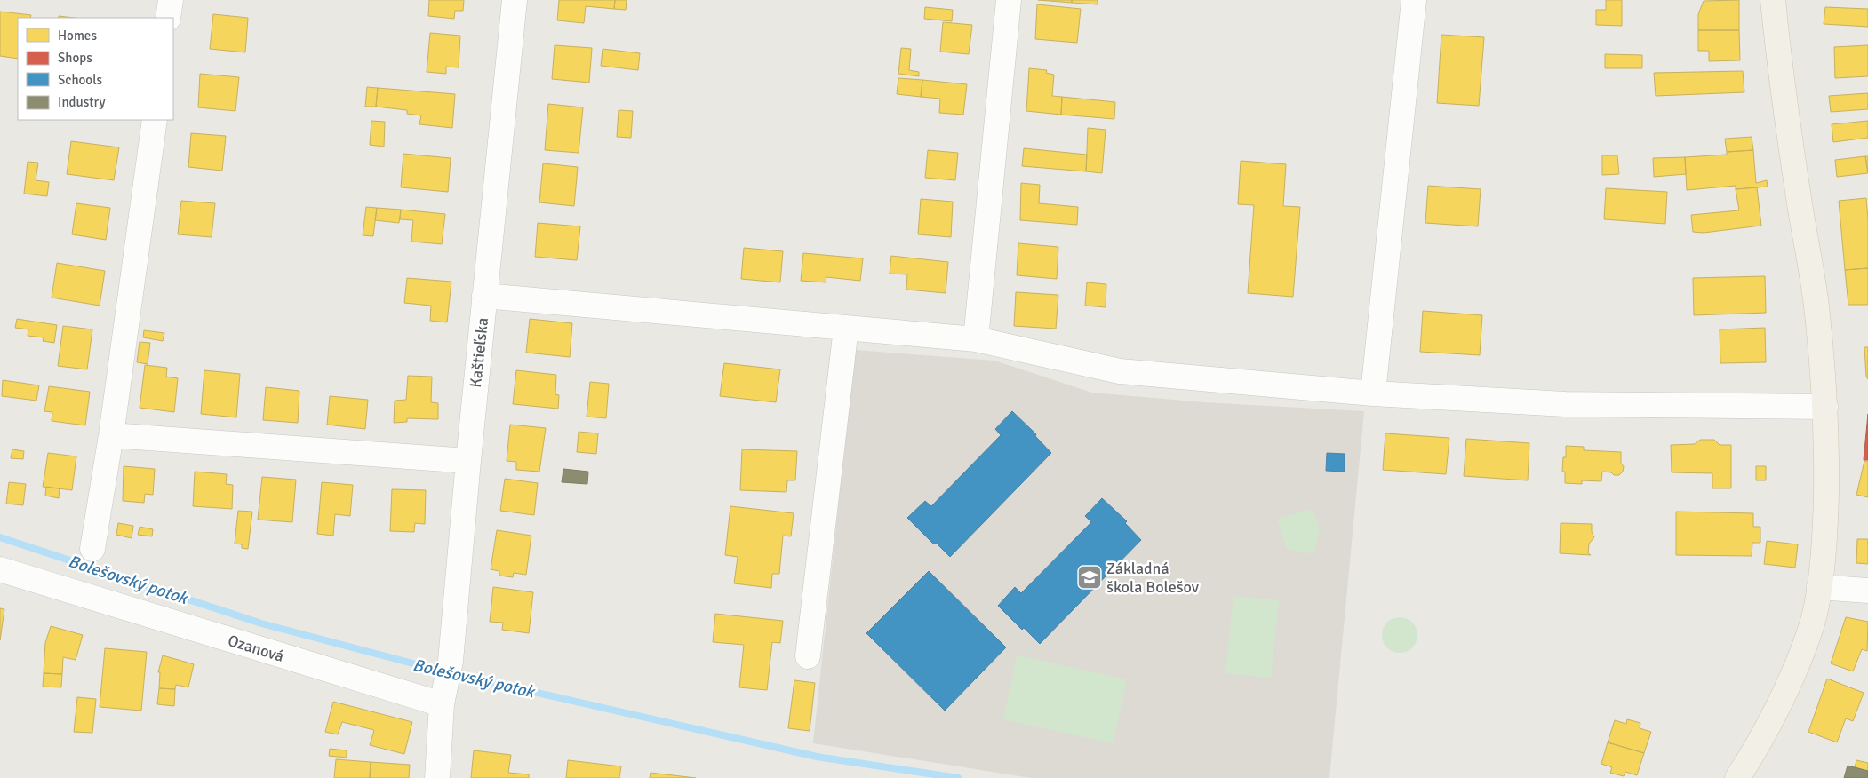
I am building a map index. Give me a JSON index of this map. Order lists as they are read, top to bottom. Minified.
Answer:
{"streets":{"street":["Kaštieľska","Ozanová"]},"crossings":[["Kaštieľska","Ozanová"]],"water":["Bolešovský potok"],"places":{"school or university":["Základná škola Bolešov"]},"legend":["Homes","Shops","Schools","Industry"]}
